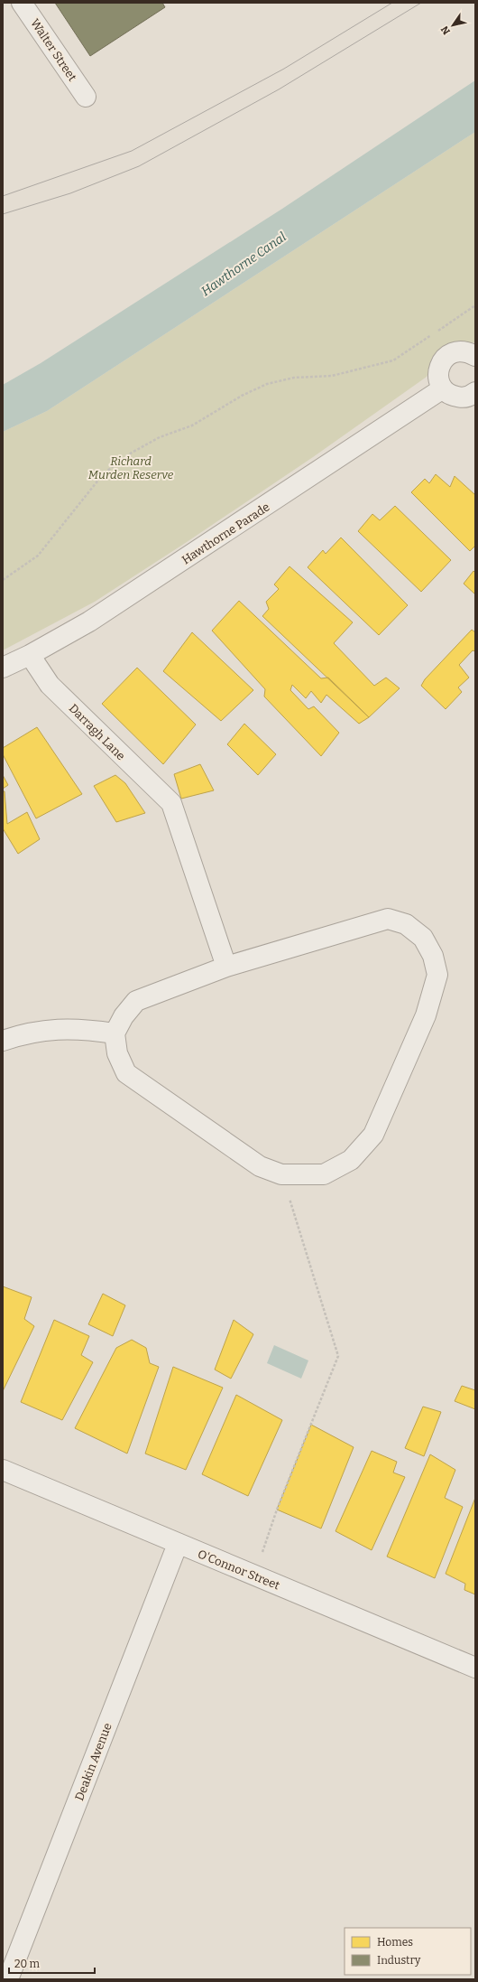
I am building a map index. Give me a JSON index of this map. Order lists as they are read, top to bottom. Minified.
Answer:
{"streets":{"street":["Walter Street","Hawthorne Parade","Darragh Lane","O'Connor Street","Deakin Avenue"]},"crossings":[["Hawthorne Parade","Darragh Lane"],["O'Connor Street","Deakin Avenue"]],"water":["Hawthorne Canal"],"parks":["Richard Murden Reserve"],"legend":["Homes","Industry"],"scale_bar":"20 m","north":"bottom left"}
